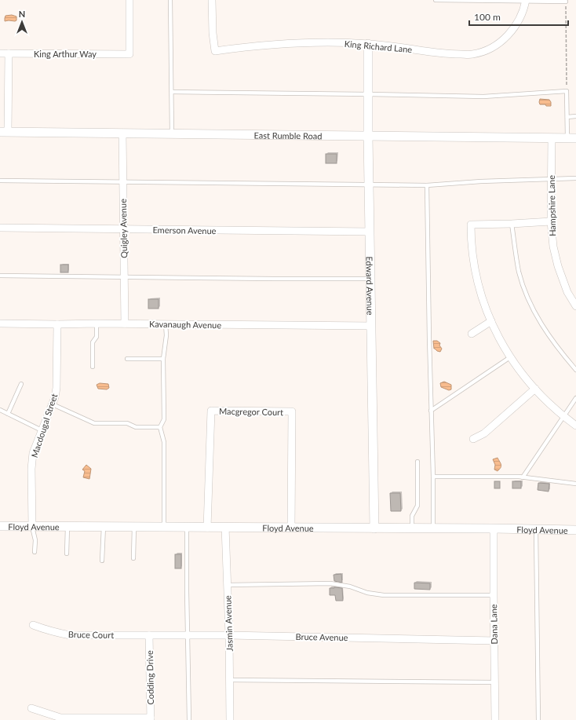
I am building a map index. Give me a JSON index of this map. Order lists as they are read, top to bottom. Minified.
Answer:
{"streets":{"street":["King Richard Lane","King Arthur Way","East Rumble Road","Hampshire Lane","Quigley Avenue","Emerson Avenue","Edward Avenue","Kavanaugh Avenue","Macgregor Court","Macdougal Street","Floyd Avenue","Jasmin Avenue","Dana Lane","Bruce Court","Bruce Avenue","Codding Drive"]},"crossings":[["King Richard Lane","Edward Avenue"],["East Rumble Road","Hampshire Lane"],["East Rumble Road","Quigley Avenue"],["East Rumble Road","Edward Avenue"],["Quigley Avenue","Emerson Avenue"],["Quigley Avenue","Kavanaugh Avenue"],["Emerson Avenue","Edward Avenue"],["Edward Avenue","Kavanaugh Avenue"],["Edward Avenue","Floyd Avenue"],["Kavanaugh Avenue","Macdougal Street"],["Macgregor Court","Floyd Avenue"],["Macdougal Street","Floyd Avenue"],["Floyd Avenue","Jasmin Avenue"],["Floyd Avenue","Dana Lane"],["Jasmin Avenue","Bruce Avenue"],["Dana Lane","Bruce Avenue"],["Bruce Court","Bruce Avenue"],["Bruce Court","Codding Drive"],["Bruce Avenue","Codding Drive"]],"scale_bar":"100 m","north":"top"}
